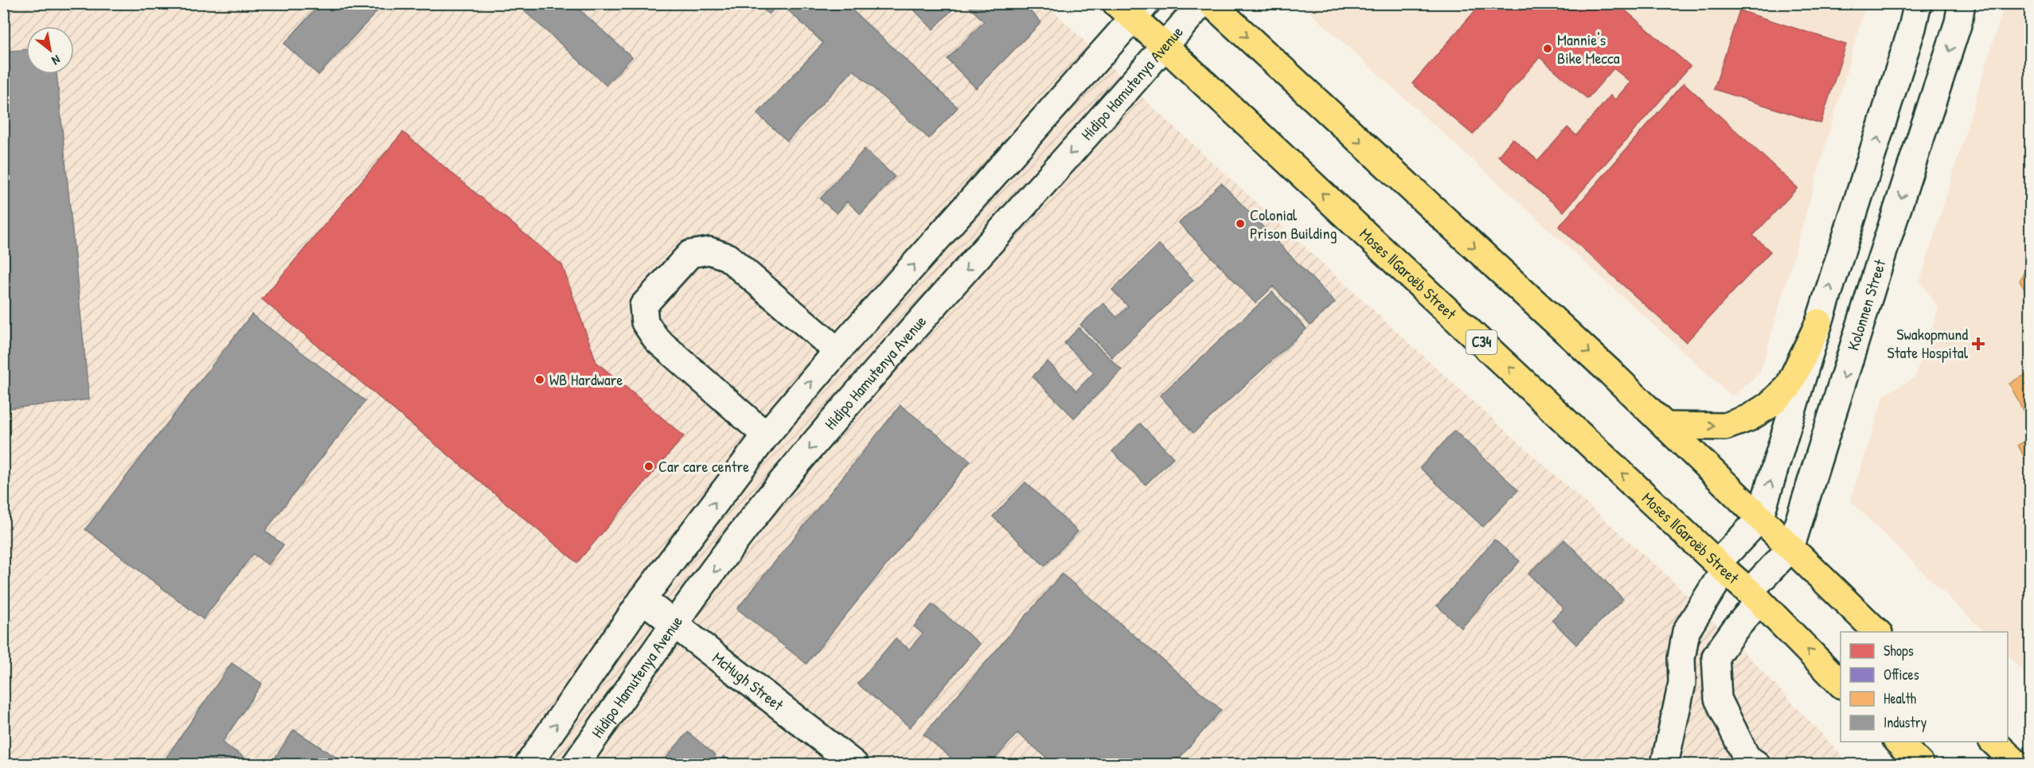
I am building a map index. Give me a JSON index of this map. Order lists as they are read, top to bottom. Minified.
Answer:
{"streets":{"main road":["Moses ǁGaroëb Street","C34"],"street":["Hidipo Hamutenya Avenue","Kolonnen Street","McHugh Street"]},"crossings":[["Hidipo Hamutenya Avenue","Moses ǁGaroëb Street"],["Hidipo Hamutenya Avenue","McHugh Street"],["Moses ǁGaroëb Street","Kolonnen Street"]],"places":{"other":["Mannie's Bike Mecca","Colonial Prison Building","WB Hardware","Car care centre"],"health":["Swakopmund State Hospital"]},"legend":["Shops","Offices","Health","Industry"],"north":"bottom right"}
